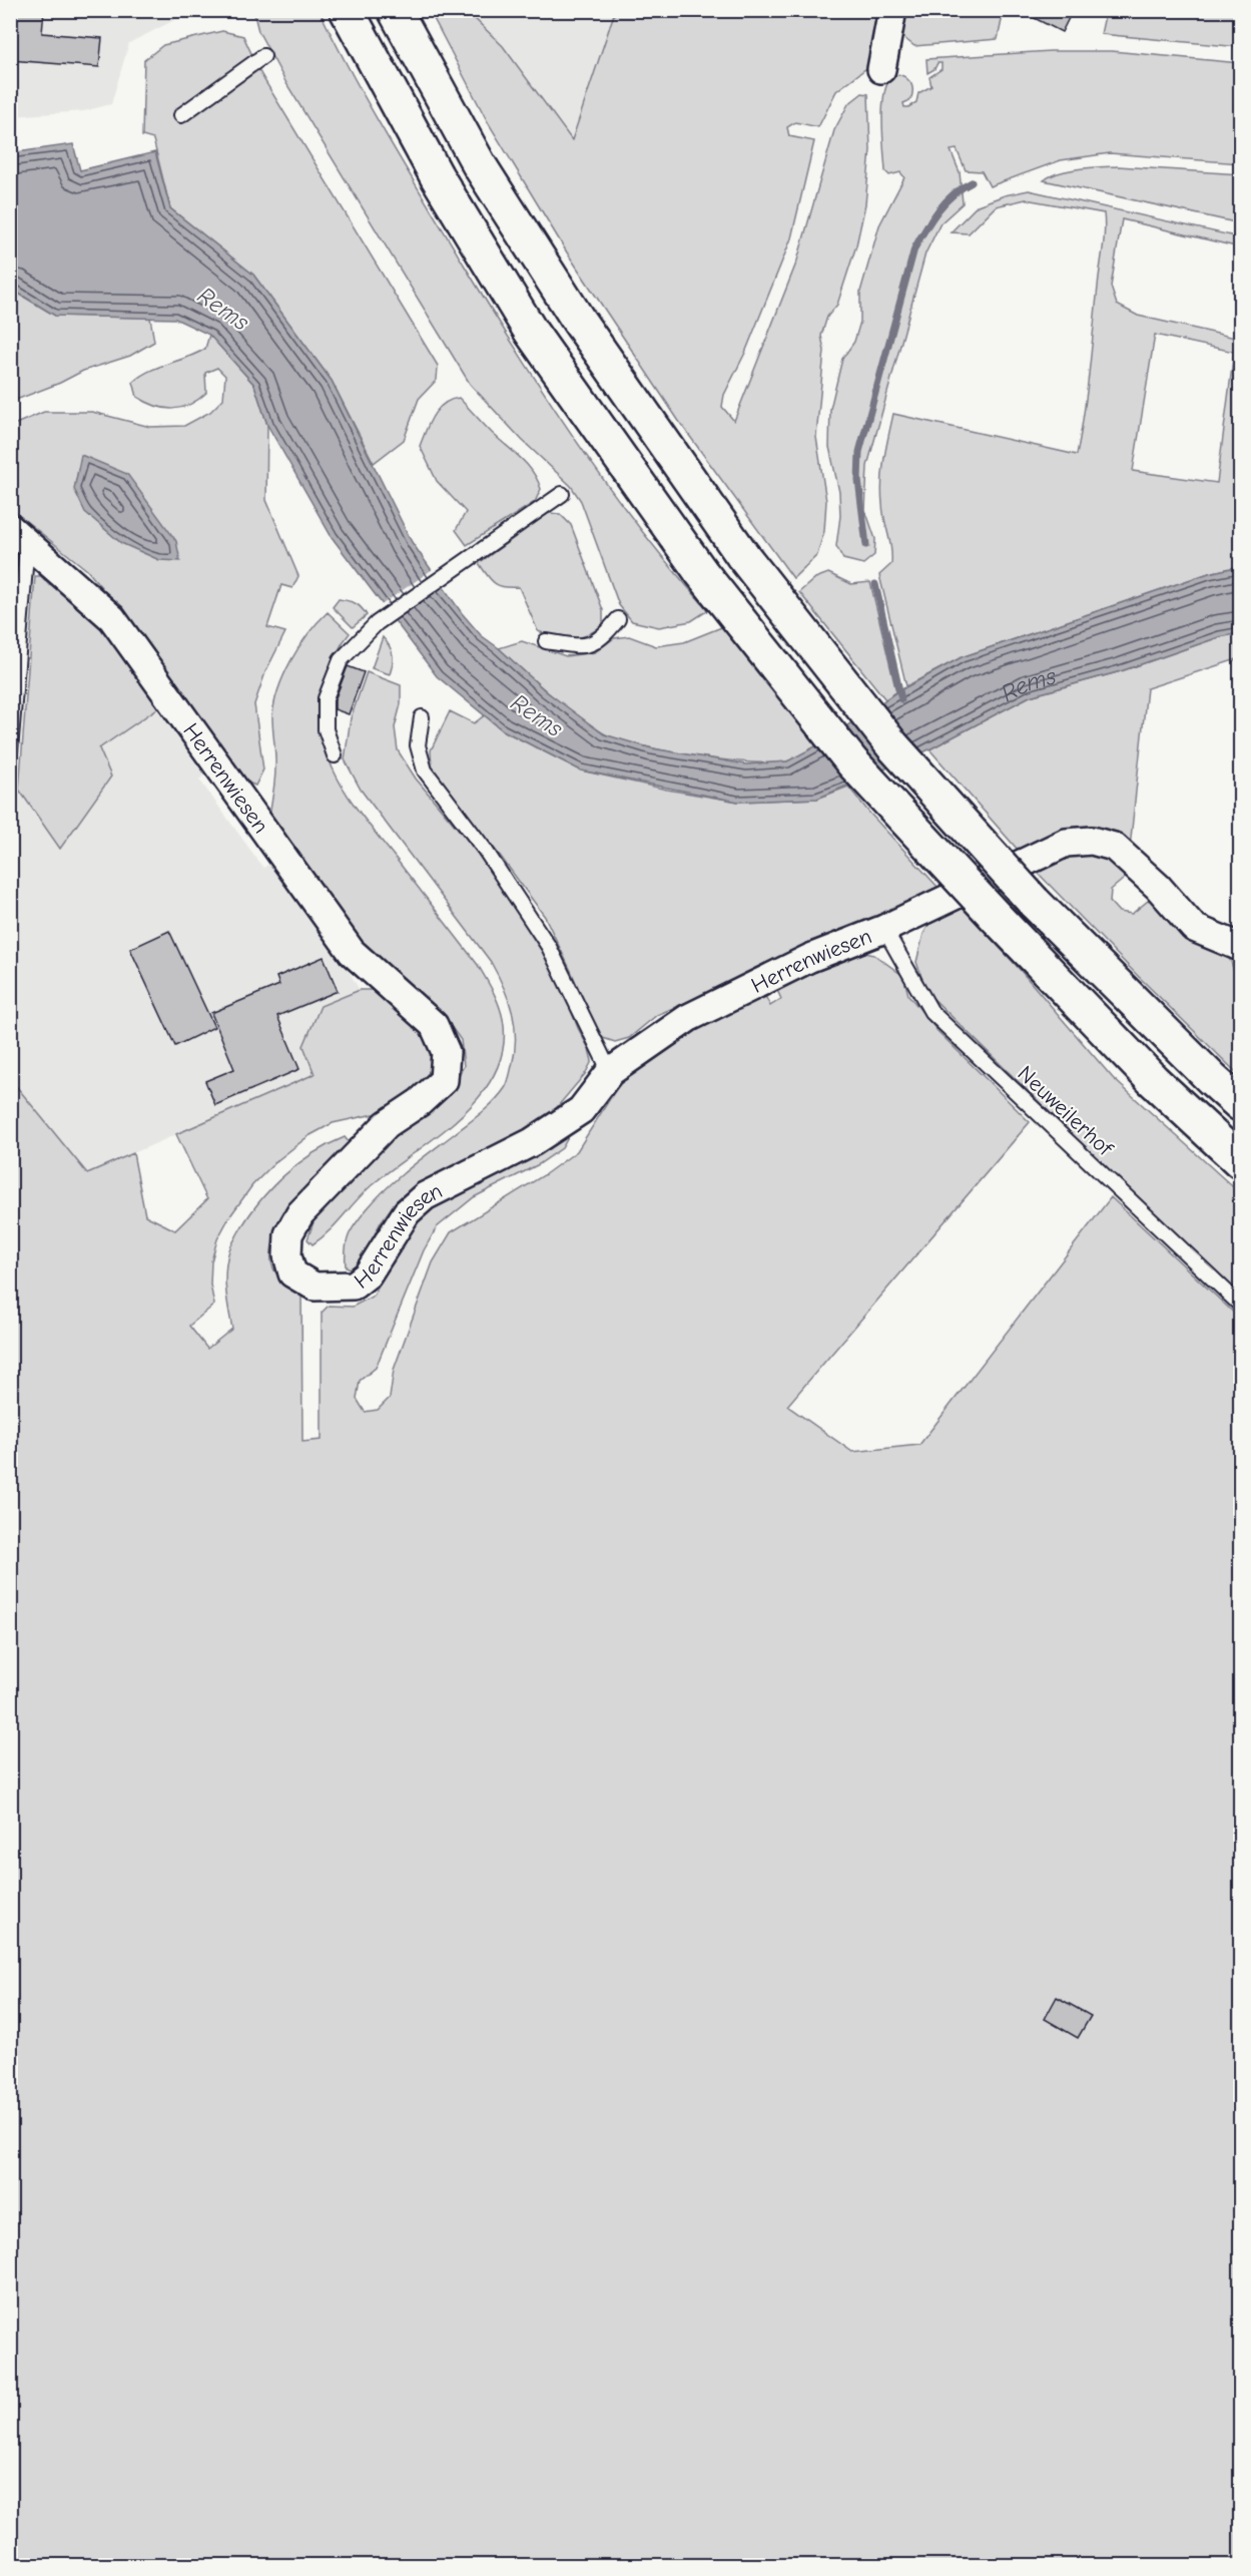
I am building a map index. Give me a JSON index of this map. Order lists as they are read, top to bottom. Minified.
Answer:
{"streets":{"street":["Herrenwiesen"],"lane":["Neuweilerhof"]},"crossings":[["Herrenwiesen","Neuweilerhof"]],"water":["Rems"]}
